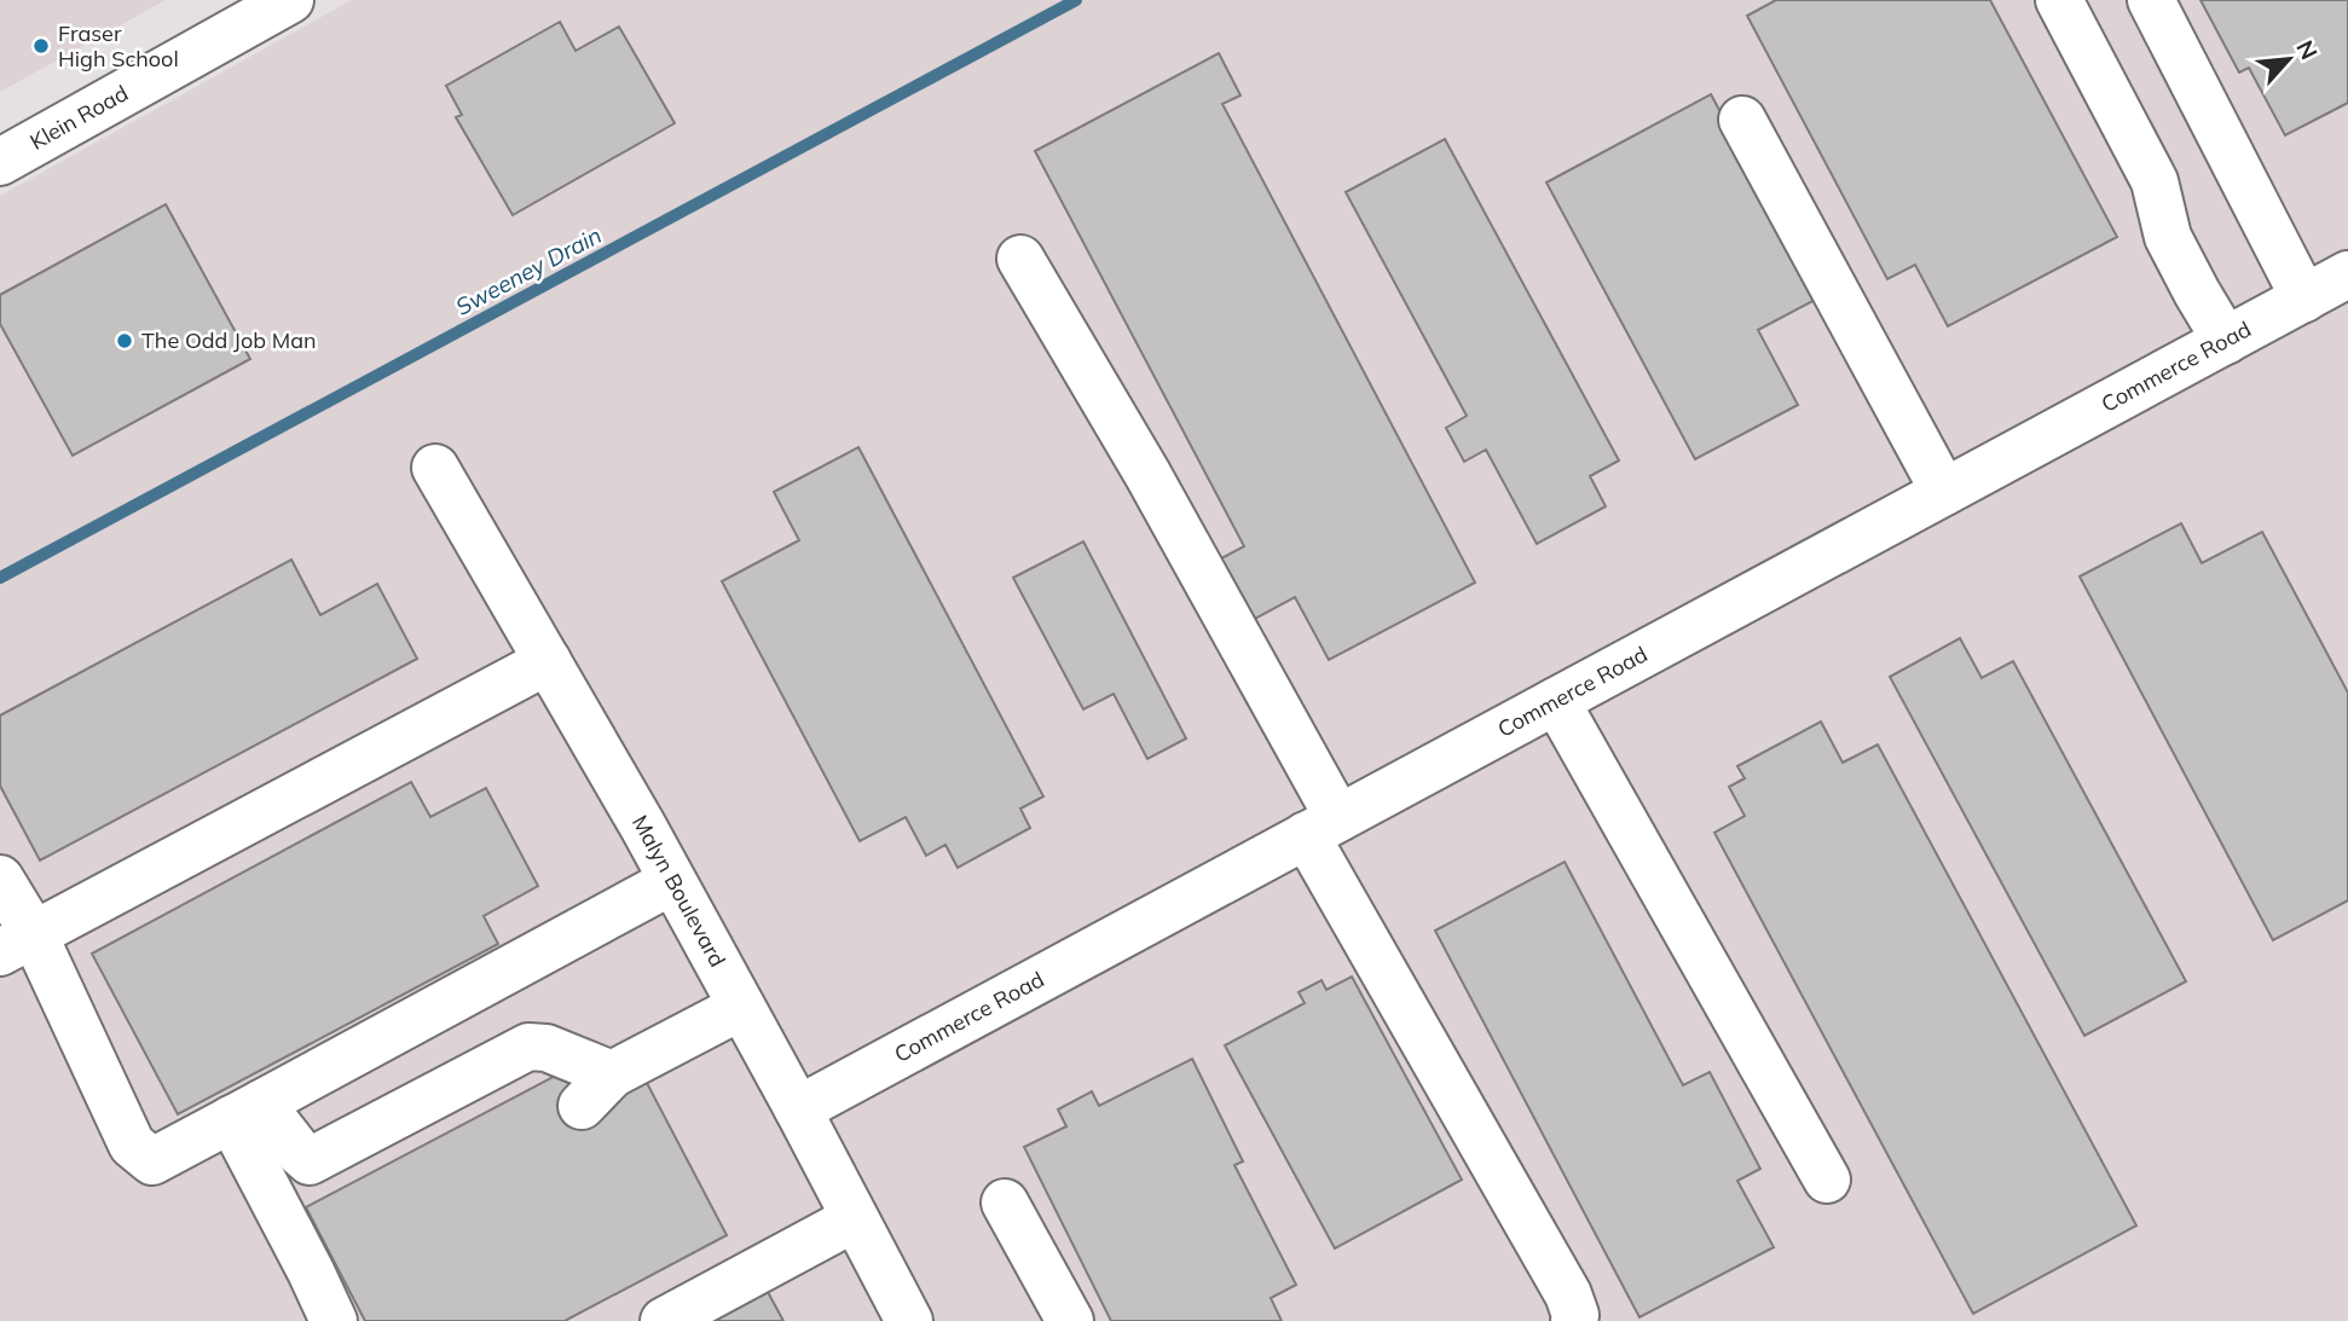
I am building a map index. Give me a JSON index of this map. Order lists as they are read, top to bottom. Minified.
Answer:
{"streets":{"street":["Klein Road","Commerce Road","Malyn Boulevard"]},"crossings":[["Commerce Road","Malyn Boulevard"]],"water":["Sweeney Drain"],"places":["Fraser High School","The Odd Job Man"],"north":"top right"}
